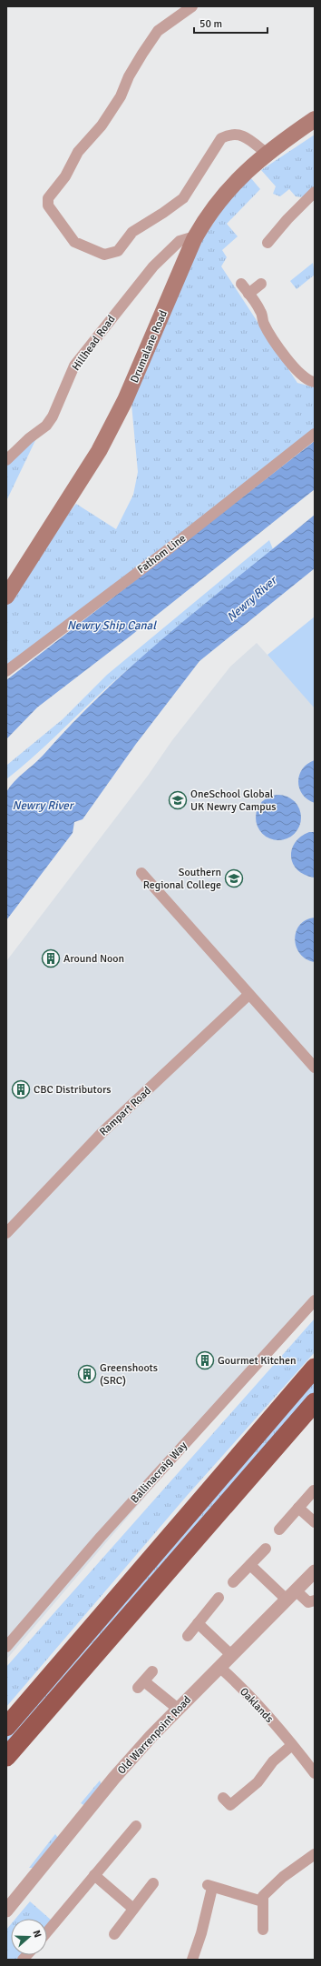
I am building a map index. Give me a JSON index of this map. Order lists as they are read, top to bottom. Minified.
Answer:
{"streets":{"main road":["Drumalane Road"],"street":["Hillhead Road","Fathom Line","Rampart Road","Ballinacraig Way","Oaklands","Old Warrenpoint Road"]},"crossings":[["Hillhead Road","Drumalane Road"],["Oaklands","Old Warrenpoint Road"]],"water":["Newry River","Newry Ship Canal"],"places":{"school or university":["OneSchool Global UK Newry Campus","Southern Regional College"],"building":["Around Noon","CBC Distributors","Gourmet Kitchen","Greenshoots (SRC)"]},"scale_bar":"50 m","north":"right"}
